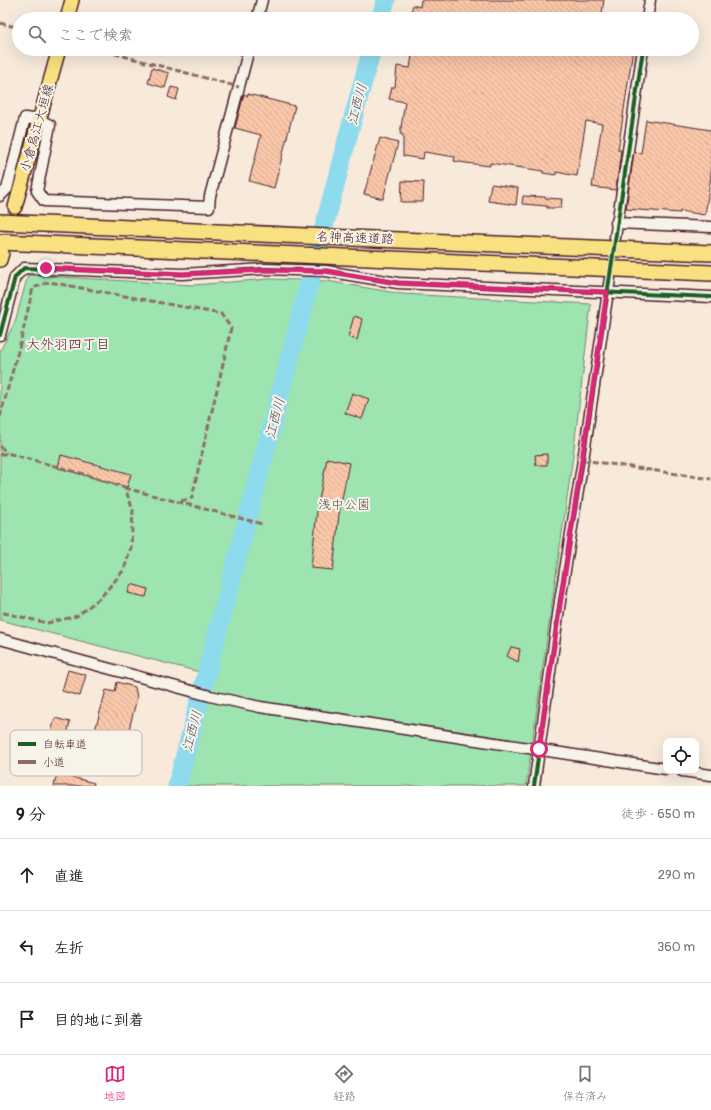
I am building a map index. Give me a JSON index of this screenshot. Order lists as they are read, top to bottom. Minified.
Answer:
{"streets":{"highway":["名神高速道路"],"main road":["小倉烏江大垣線"]},"districts":["大外羽四丁目"],"water":["江西川"],"parks":["浅中公園"],"legend":["自転車道","小道"],"page":{"search":"ここで検索","heading":["9 分","徒歩 · 650 m"],"list":[["直進","290 m"],["左折","360 m"],"目的地に到着"],"nav":["地図","経路","保存済み"]}}
